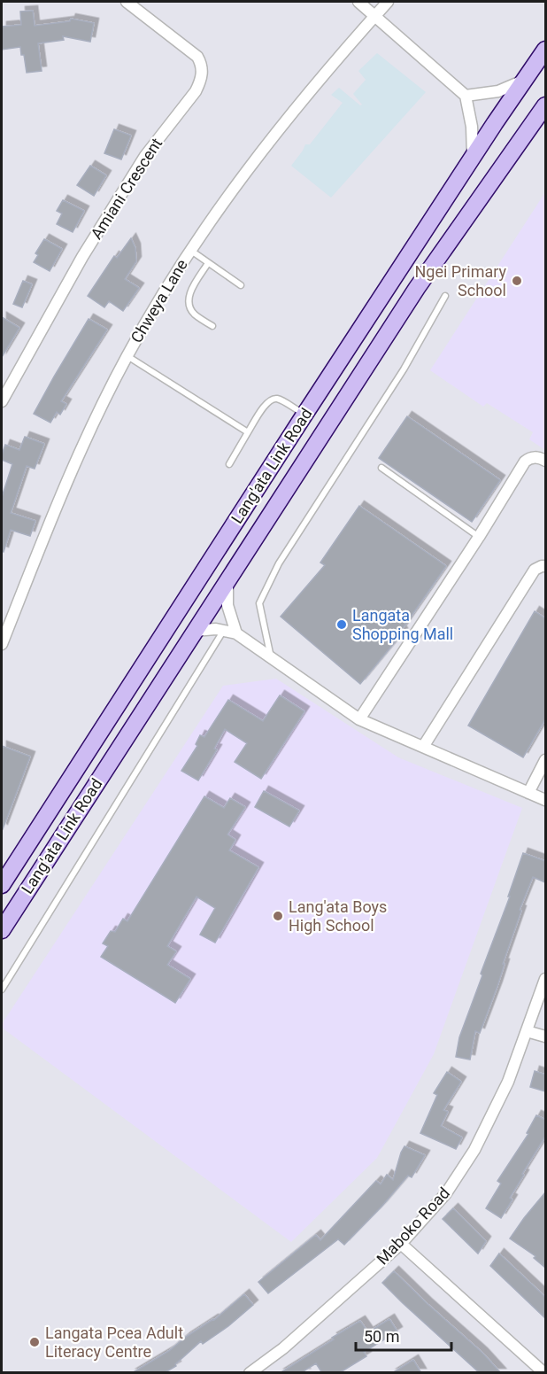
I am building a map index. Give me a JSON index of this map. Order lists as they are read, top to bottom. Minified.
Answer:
{"streets":{"main road":["Lang'ata Link Road"],"street":["Amiani Crescent","Chweya Lane","Maboko Road"]},"places":["Ngei Primary School","Langata Shopping Mall","Lang'ata Boys High School","Langata Pcea Adult Literacy Centre"],"scale_bar":"50 m"}
